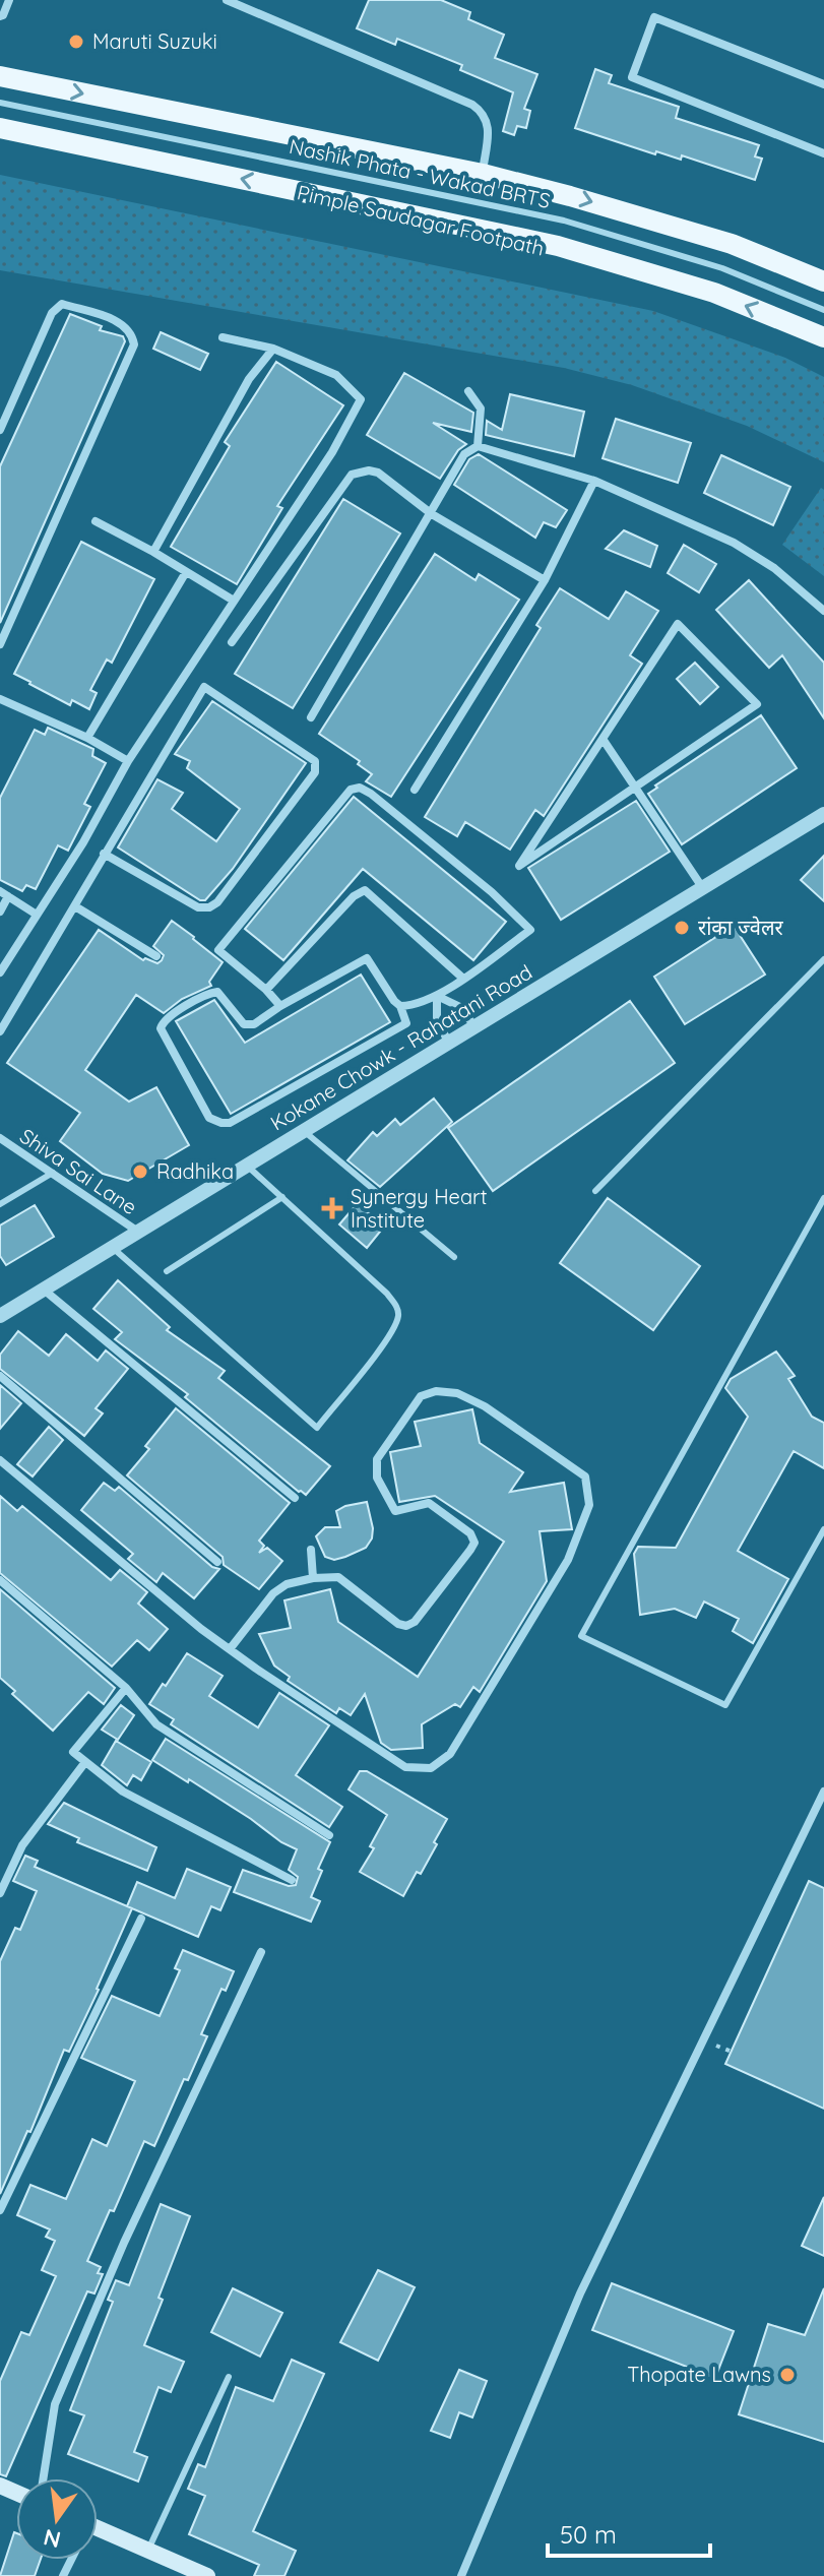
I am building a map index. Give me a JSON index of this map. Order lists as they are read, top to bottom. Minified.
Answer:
{"streets":{"street":["Kokane Chowk - Rahatani Road","Shiva Sai Lane"],"lane":["Nashik Phata - Wakad BRTS"]},"crossings":[["Kokane Chowk - Rahatani Road","Shiva Sai Lane"]],"places":{"other":["Maruti Suzuki","रांका ज्वेलर","Radhika","Thopate Lawns"],"health":["Synergy Heart Institute"]},"scale_bar":"50 m","north":"bottom"}
